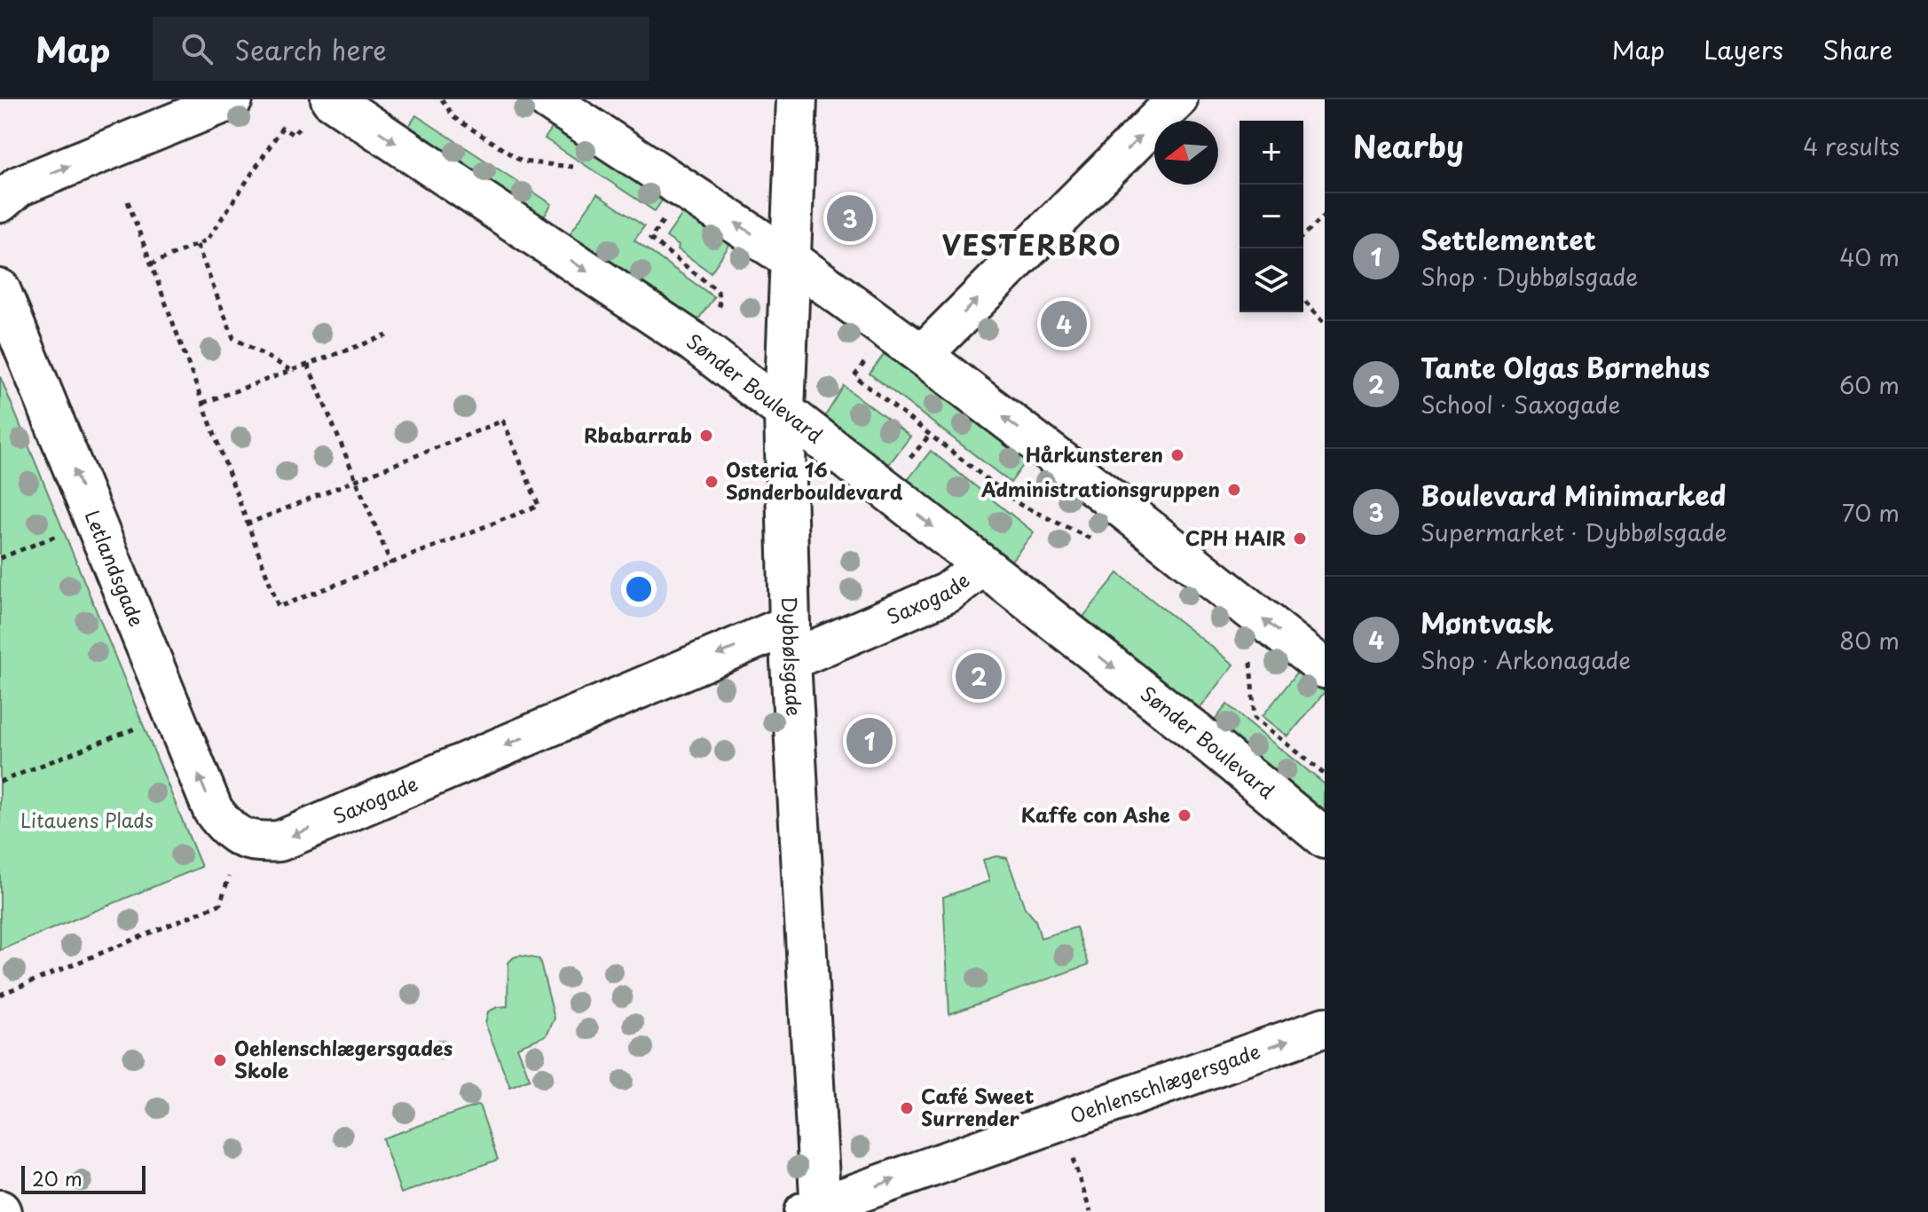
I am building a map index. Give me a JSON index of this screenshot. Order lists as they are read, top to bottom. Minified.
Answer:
{"streets":{"street":["Sønder Boulevard","Letlandsgade","Saxogade","Dybbølsgade","Oehlenschlægersgade"]},"crossings":[["Sønder Boulevard","Saxogade"],["Sønder Boulevard","Dybbølsgade"],["Letlandsgade","Saxogade"],["Saxogade","Dybbølsgade"],["Dybbølsgade","Oehlenschlægersgade"]],"one_way":["Letlandsgade","Saxogade","Oehlenschlægersgade"],"districts":["VESTERBRO"],"parks":["Litauens Plads"],"places":["Rbabarrab","Hårkunsteren","Osteria 16 Sønderbouldevard","Administrationsgruppen","CPH HAIR","Kaffe con Ashe","Oehlenschlægersgades Skole","Café Sweet Surrender"],"scale_bar":"20 m","north":"left","page":{"header":"Map","search":"Search here","nav":["Map","Layers","Share"],"heading":["Nearby","4 results"],"map_buttons":["+","−"],"pins":["3","4","2","1"],"list":[{"mark":"1","name":"Settlementet","note":"Shop · Dybbølsgade","value":"40 m"},{"mark":"2","name":"Tante Olgas Børnehus","note":"School · Saxogade","value":"60 m"},{"mark":"3","name":"Boulevard Minimarked","note":"Supermarket · Dybbølsgade","value":"70 m"},{"mark":"4","name":"Møntvask","note":"Shop · Arkonagade","value":"80 m"}],"scale":"20 m"}}
